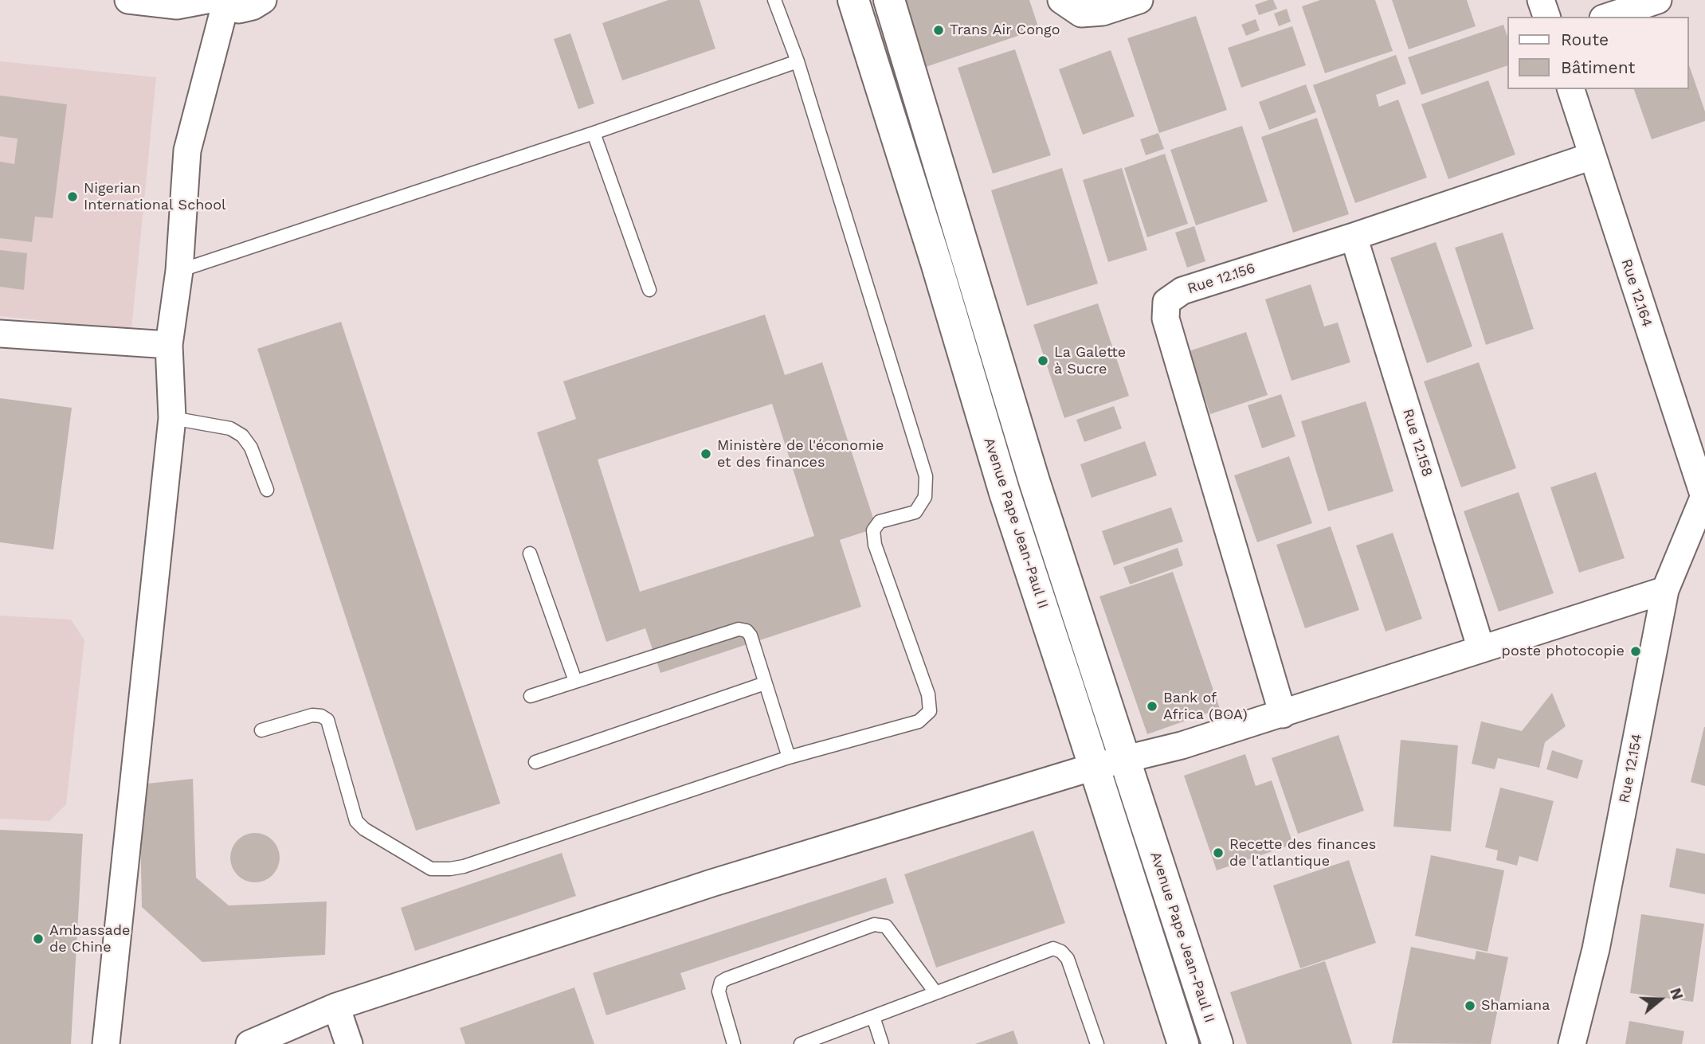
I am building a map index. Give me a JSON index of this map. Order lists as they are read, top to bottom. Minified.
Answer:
{"streets":{"main road":["Avenue Pape Jean-Paul II"],"street":["Rue 12.156","Rue 12.164","Rue 12.158","Rue 12.154"]},"crossings":[["Rue 12.156","Rue 12.164"],["Rue 12.156","Rue 12.158"],["Rue 12.164","Rue 12.154"]],"places":["Trans Air Congo","Nigerian International School","La Galette à Sucre","Ministère de l'économie et des finances","poste photocopie","Bank of Africa (BOA)","Recette des finances de l'atlantique","Ambassade de Chine","Shamiana"],"legend":["Route","Bâtiment"],"north":"right"}
